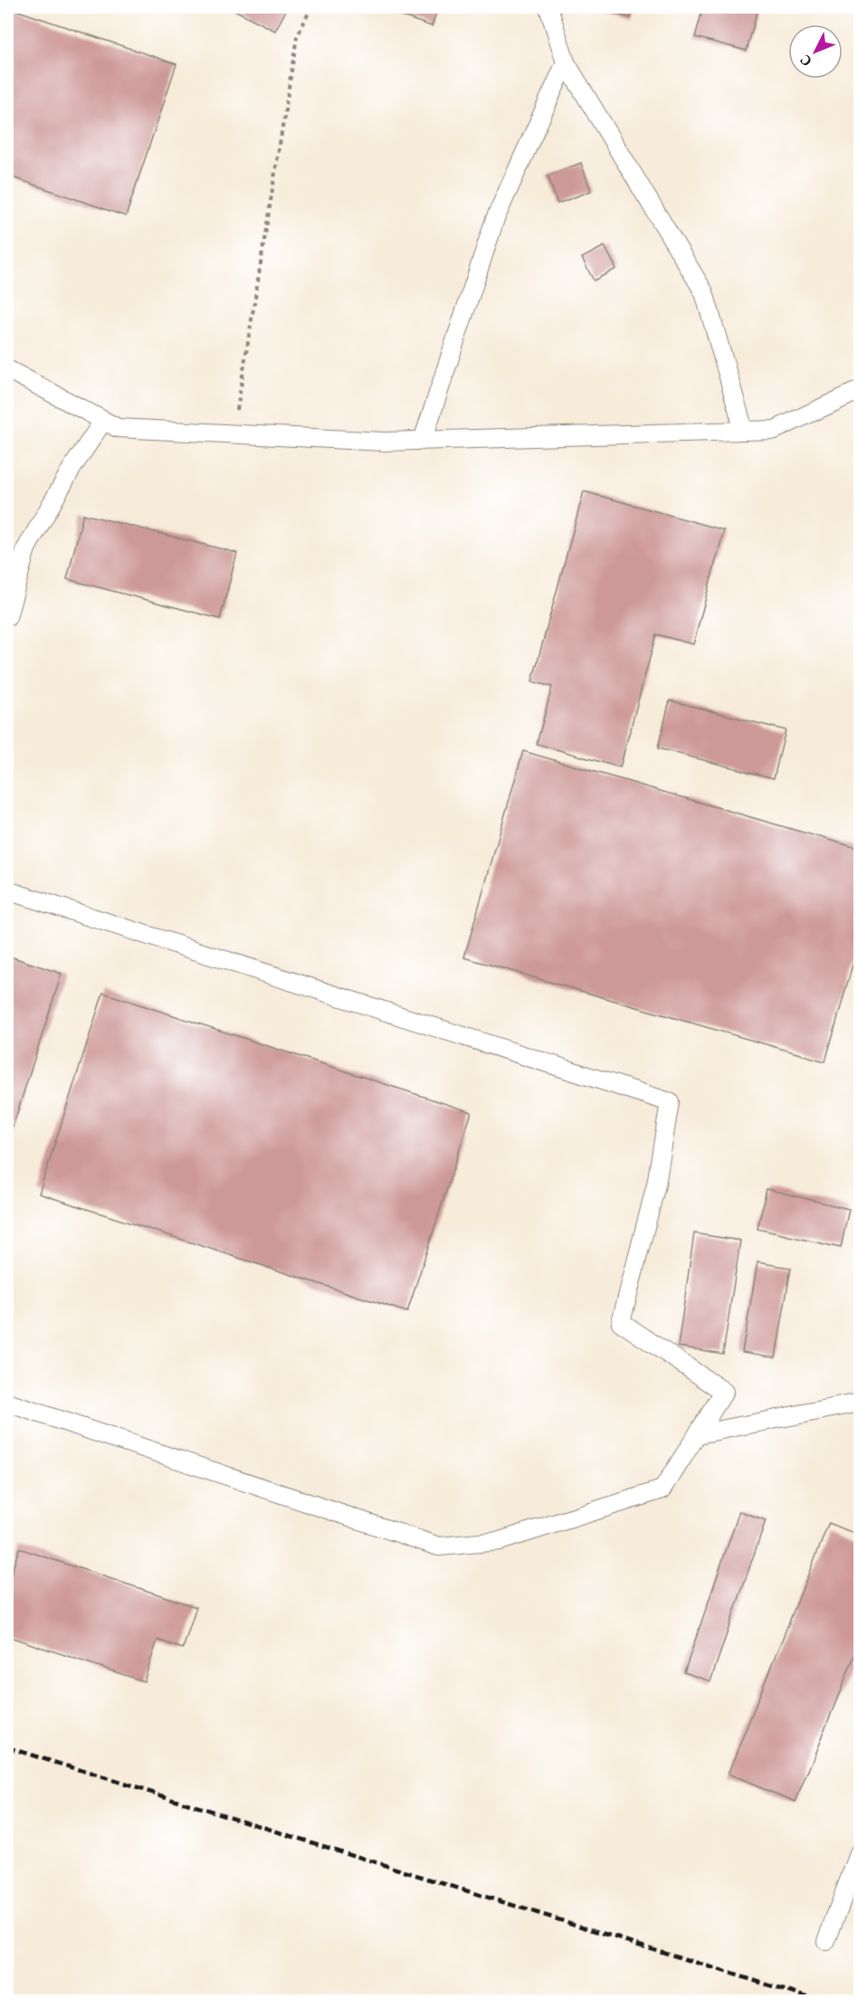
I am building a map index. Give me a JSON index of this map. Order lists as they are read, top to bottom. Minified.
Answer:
{"north":"bottom left"}
